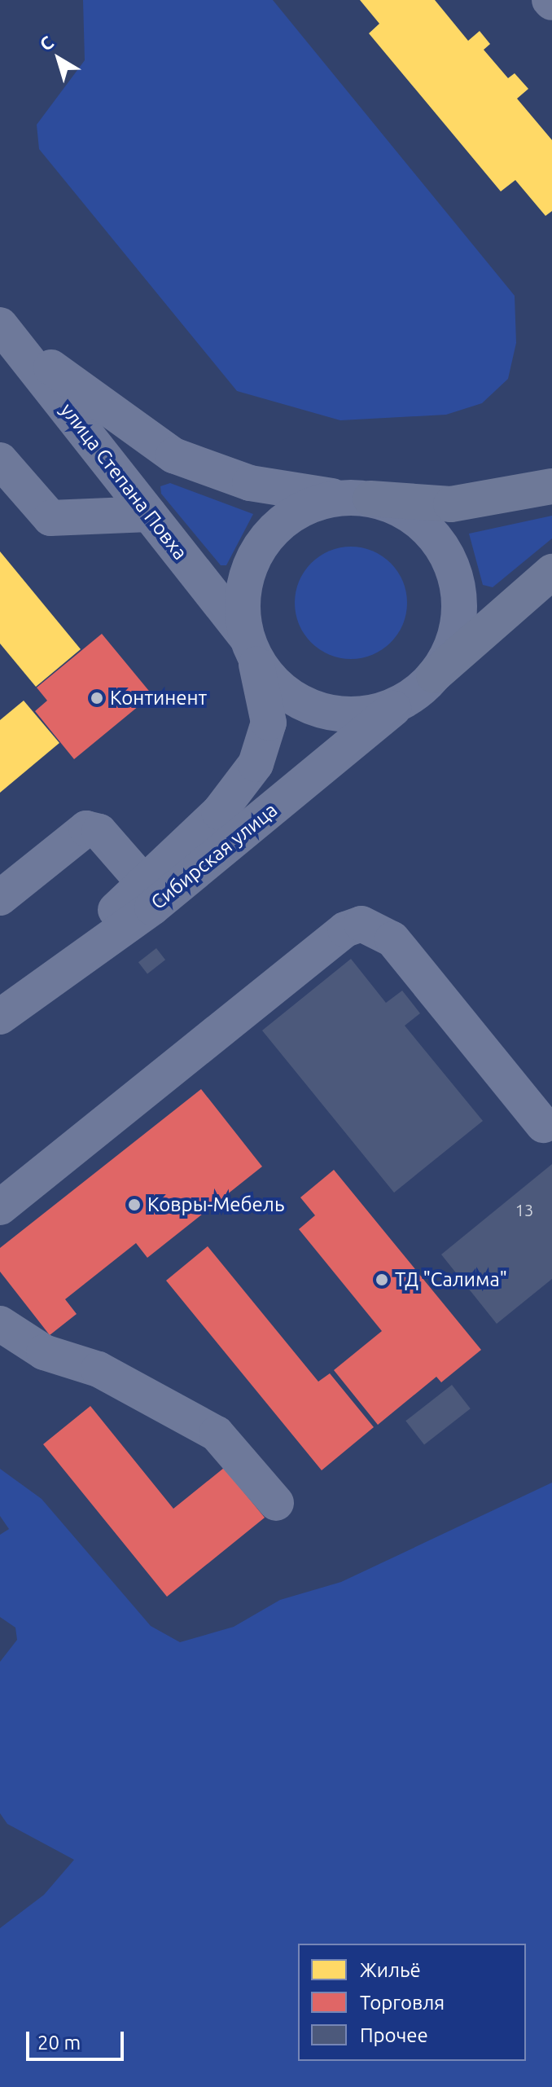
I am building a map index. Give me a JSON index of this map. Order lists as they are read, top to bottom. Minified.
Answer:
{"streets":{"street":["улица Степана Повха","Сибирская улица"]},"crossings":[["улица Степана Повха","Сибирская улица"]],"places":["Континент","Ковры-Мебель","ТД \"Салима\""],"house_numbers":["13"],"legend":["Жильё","Торговля","Прочее"],"scale_bar":"20 m","north":"top left"}
